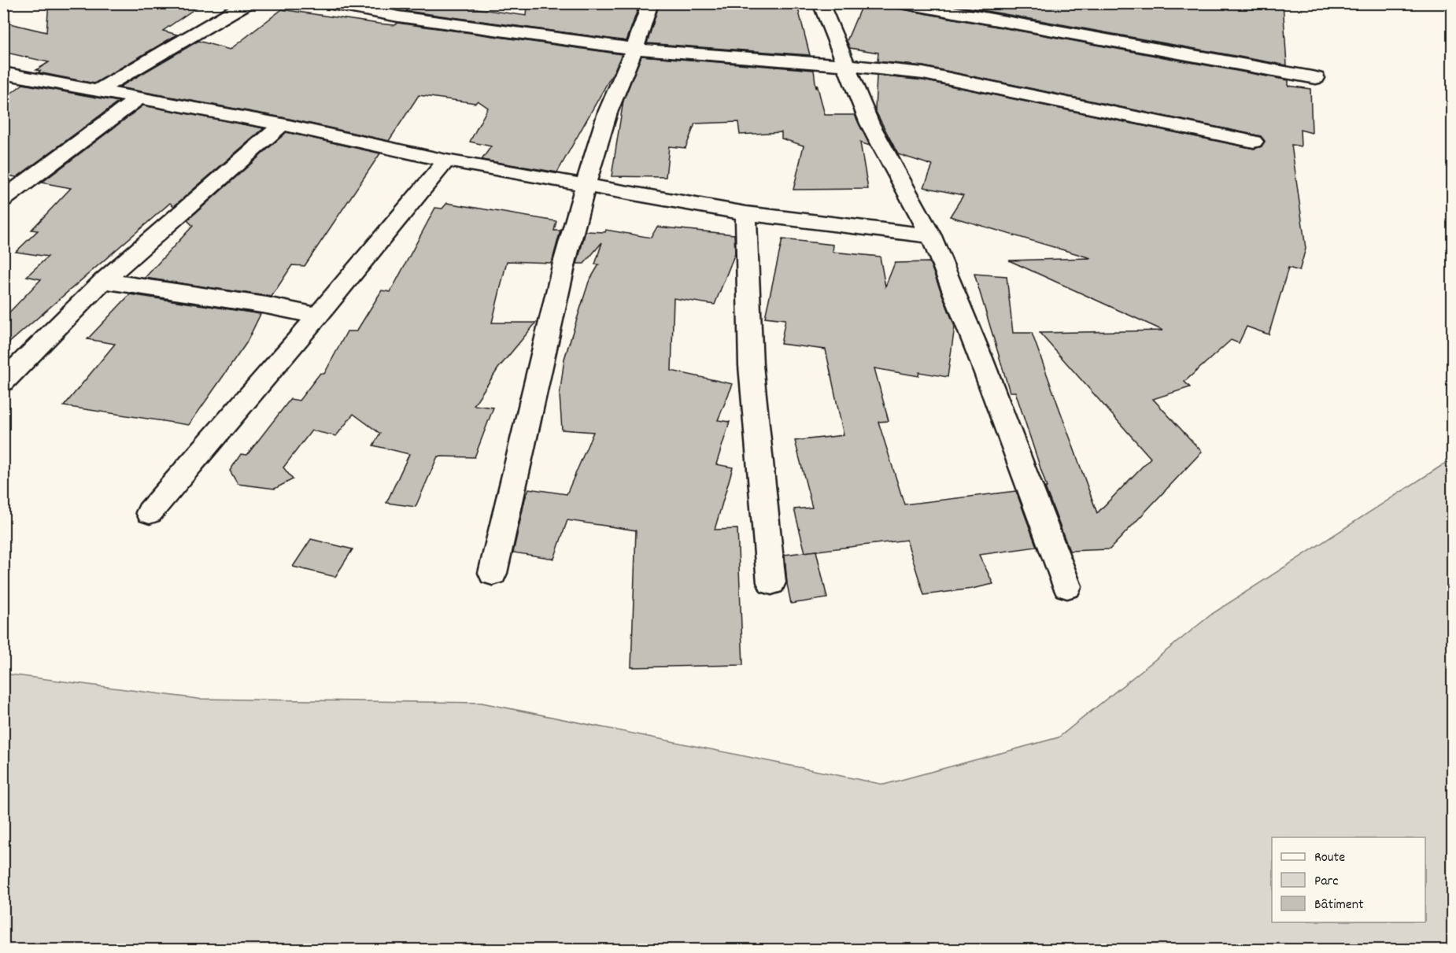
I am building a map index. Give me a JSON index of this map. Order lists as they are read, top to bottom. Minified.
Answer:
{"legend":["Route","Parc","Bâtiment"]}
